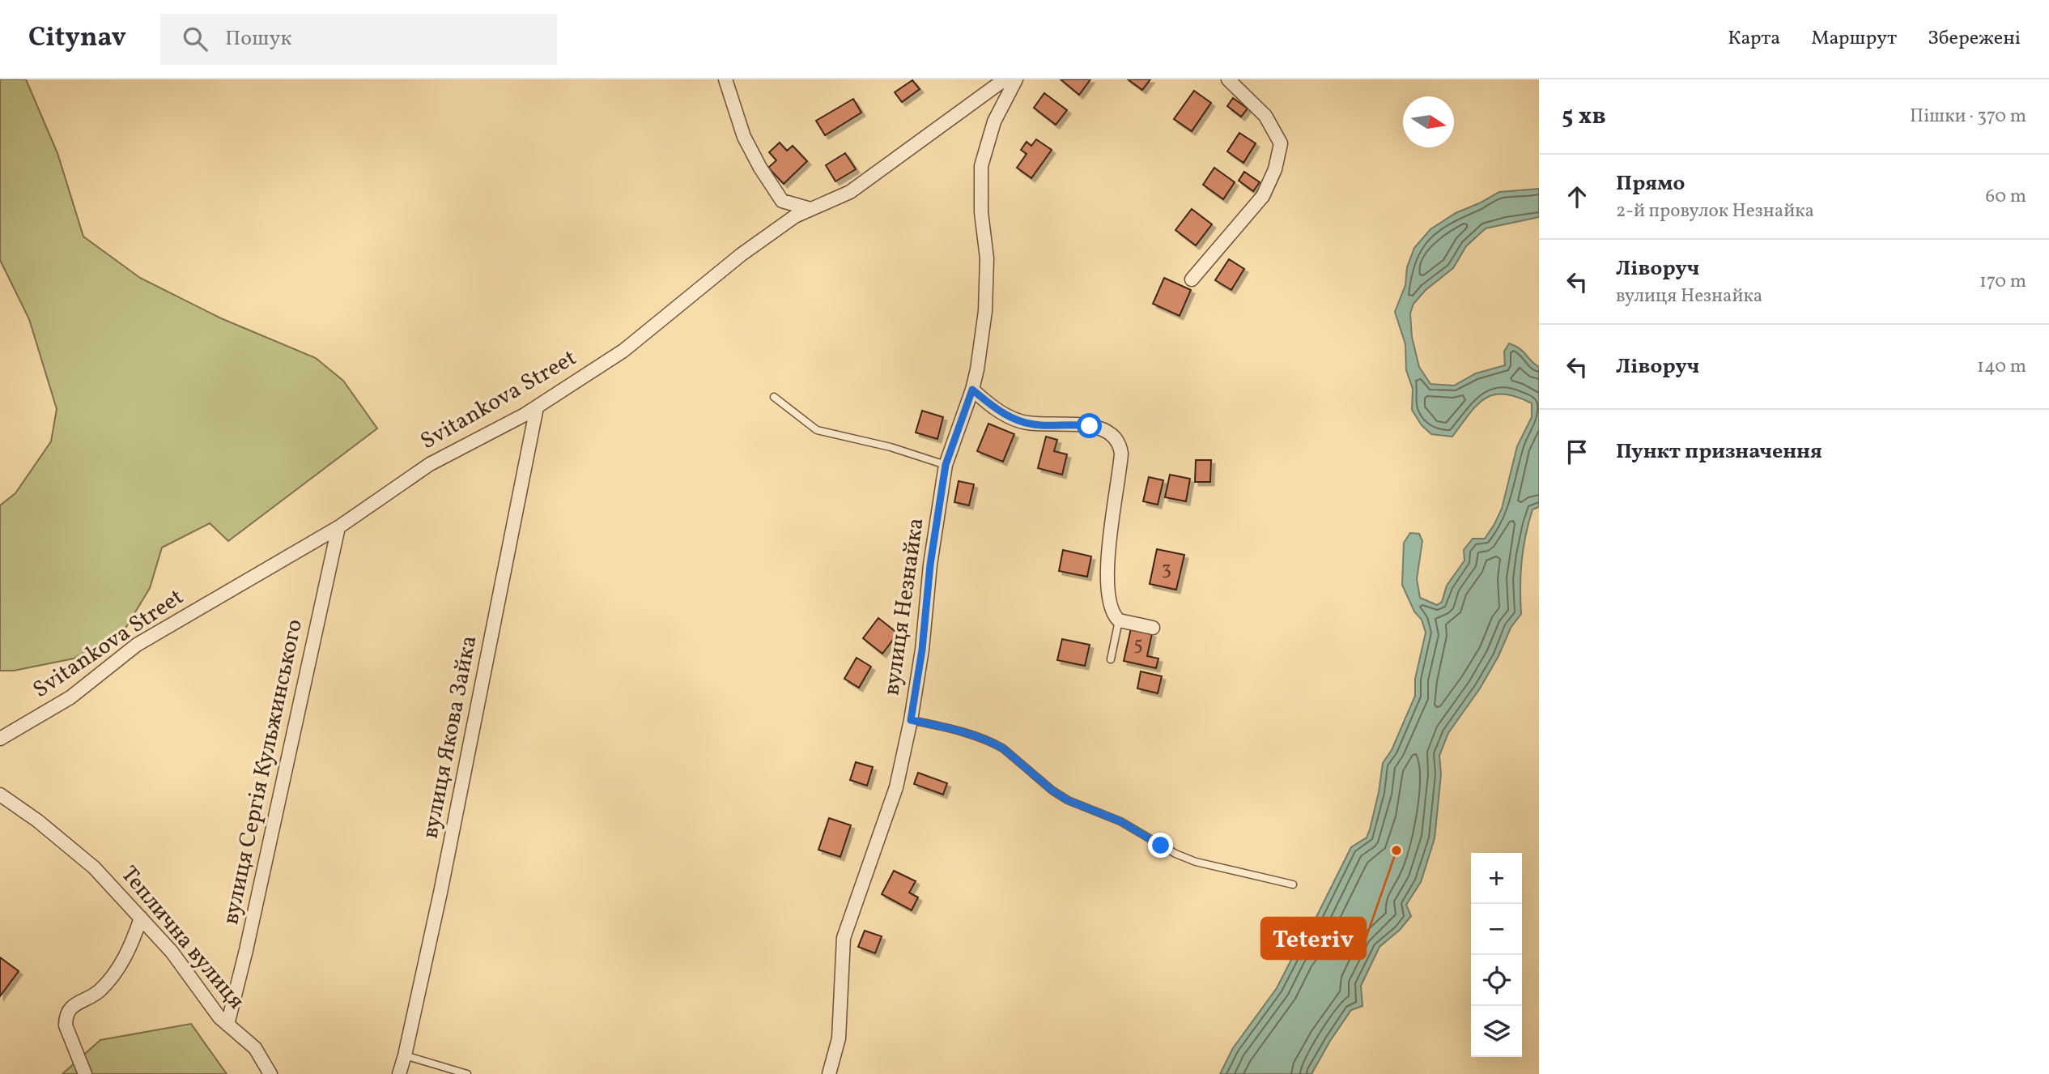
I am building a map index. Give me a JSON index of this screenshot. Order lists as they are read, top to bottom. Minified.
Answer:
{"streets":{"street":["Svitankova Street","вулиця Незнайка","вулиця Якова Зайка","вулиця Сергія Кульжинського","Теплична вулиця"]},"crossings":[["Svitankova Street","вулиця Якова Зайка"],["Svitankova Street","вулиця Сергія Кульжинського"],["вулиця Сергія Кульжинського","Теплична вулиця"]],"places":["Teteriv"],"house_numbers":["3","5"],"north":"right","page":{"header":"Citynav","search":"Пошук","nav":["Карта","Маршрут","Збережені"],"heading":["5 хв","Пішки · 370 m"],"list":[["Прямо","2-й провулок Незнайка","60 m"],["Ліворуч","вулиця Незнайка","170 m"],["Ліворуч","140 m"],"Пункт призначення"],"map_buttons":["+","−"]}}
